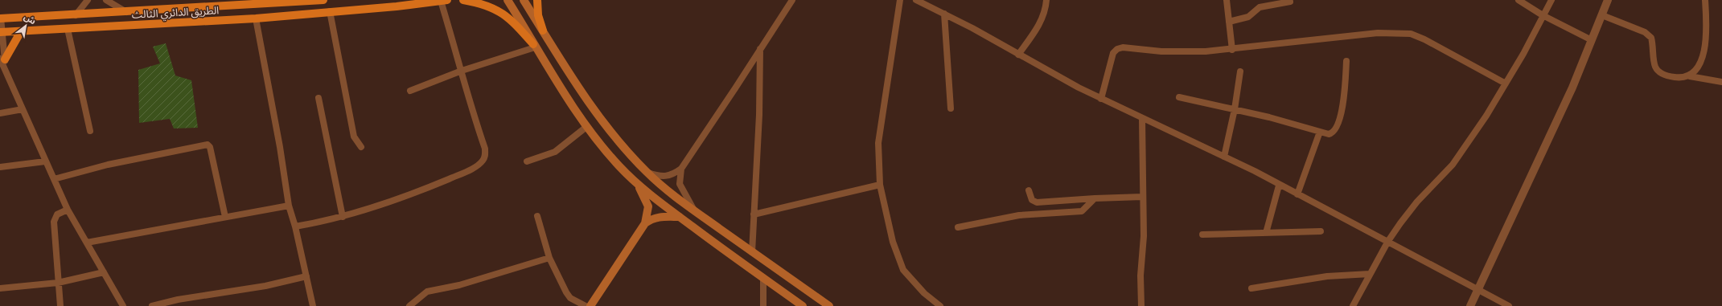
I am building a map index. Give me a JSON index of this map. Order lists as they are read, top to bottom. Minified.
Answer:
{"streets":{"main road":["الطريق الدائري الثالث"]},"north":"top right"}
